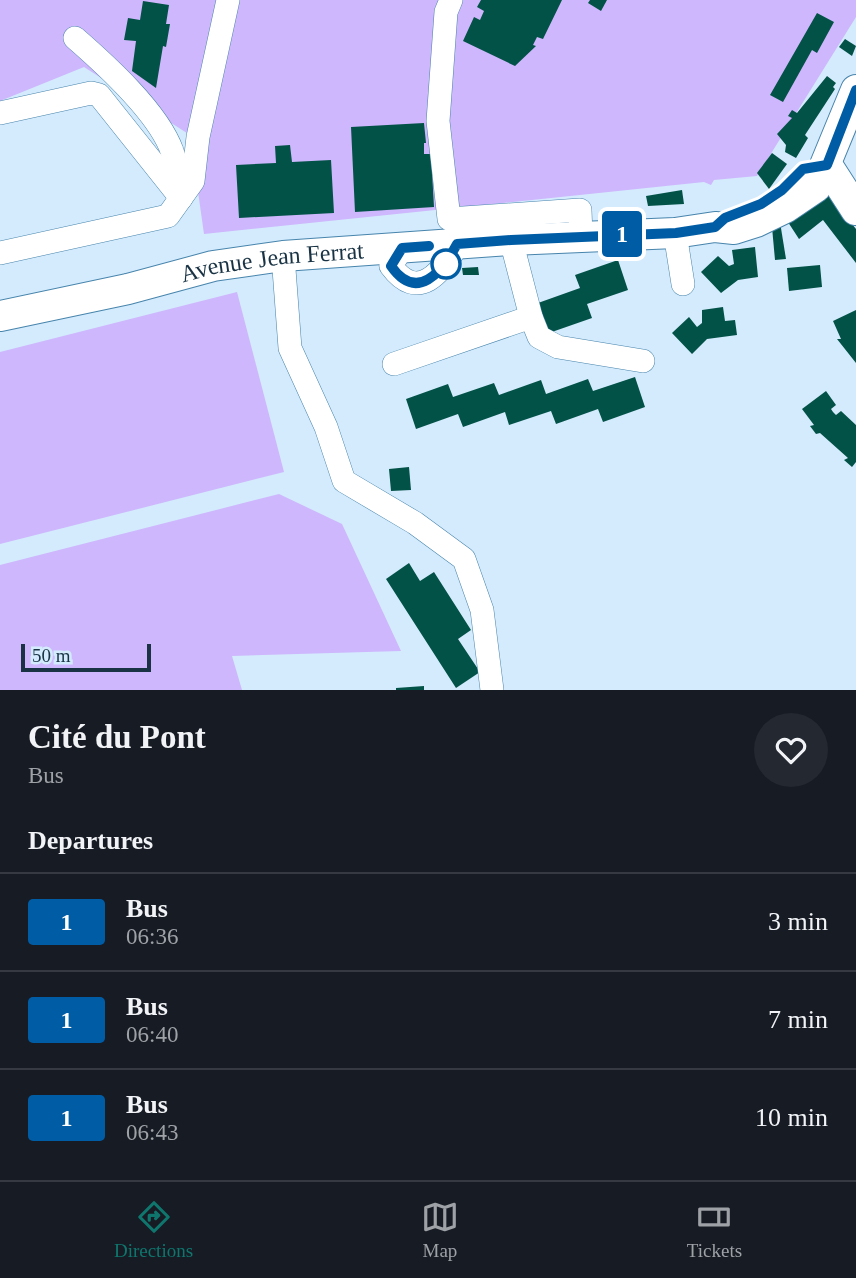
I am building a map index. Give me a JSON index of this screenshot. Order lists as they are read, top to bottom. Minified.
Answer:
{"streets":{"main road":["Avenue Jean Ferrat"]},"lines":["bus line 1"],"scale_bar":"50 m","page":{"on_map":"1","scale":"50 m","heading":[["Cité du Pont","Bus"],"Departures"],"list":[{"mark":"1","name":"Bus","note":"06:36","value":"3 min"},{"mark":"1","name":"Bus","note":"06:40","value":"7 min"},{"mark":"1","name":"Bus","note":"06:43","value":"10 min"}],"tabs":["Directions","Map","Tickets"]}}
